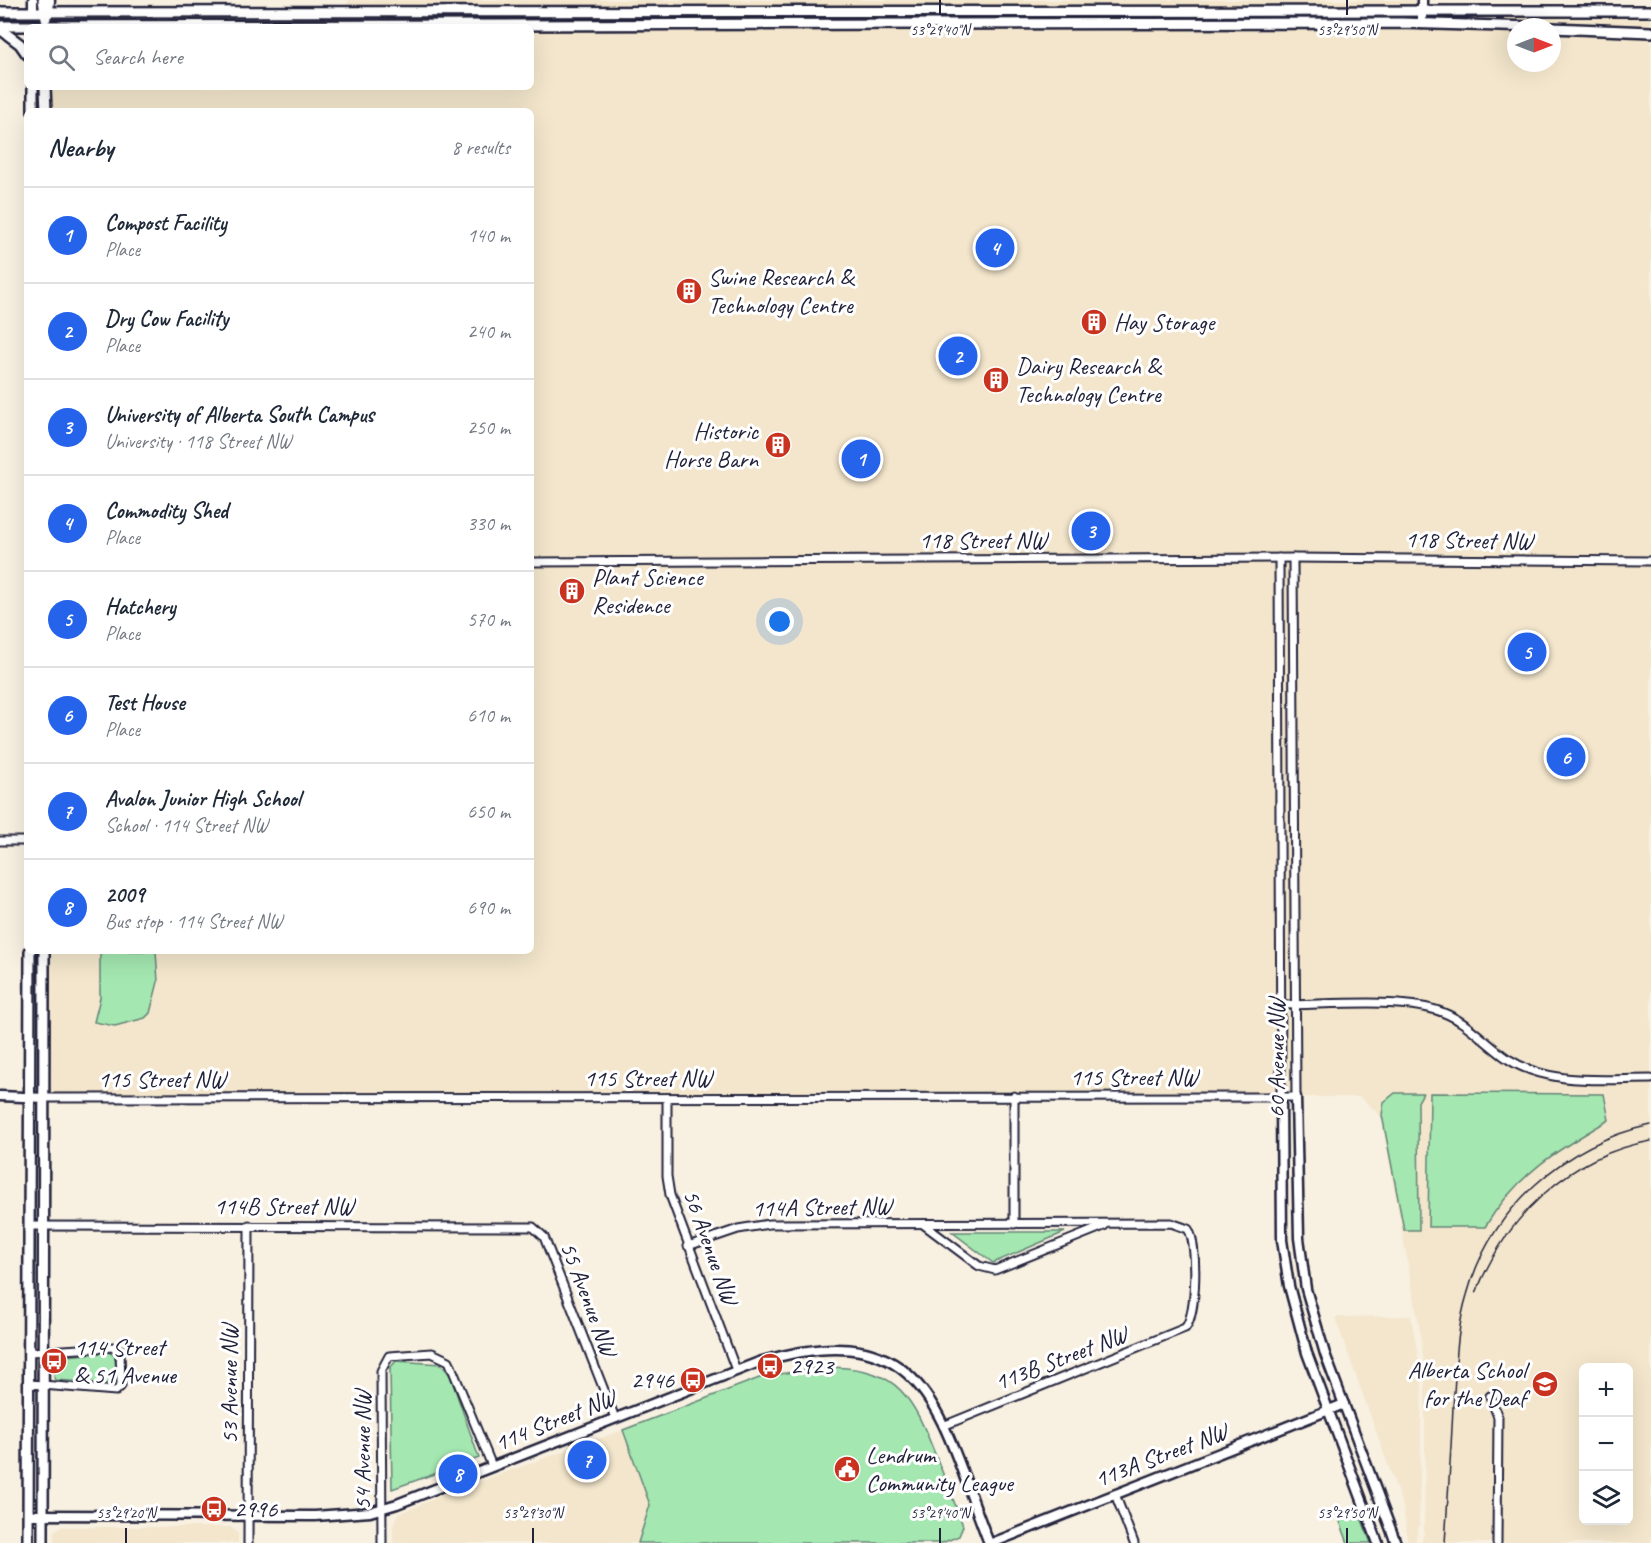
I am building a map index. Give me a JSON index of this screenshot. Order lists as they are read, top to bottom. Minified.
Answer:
{"streets":{"street":["118 Street NW","60 Avenue NW","115 Street NW","114B Street NW","114A Street NW","56 Avenue NW","55 Avenue NW","113B Street NW","53 Avenue NW","114 Street NW","54 Avenue NW","113A Street NW"]},"crossings":[["118 Street NW","60 Avenue NW"],["60 Avenue NW","115 Street NW"],["60 Avenue NW","113A Street NW"],["115 Street NW","56 Avenue NW"],["114B Street NW","55 Avenue NW"],["114B Street NW","53 Avenue NW"],["114A Street NW","56 Avenue NW"],["114A Street NW","113B Street NW"],["56 Avenue NW","114 Street NW"],["55 Avenue NW","114 Street NW"],["113B Street NW","114 Street NW"],["53 Avenue NW","114 Street NW"],["114 Street NW","54 Avenue NW"],["114 Street NW","113A Street NW"]],"places":{"building":["Swine Research & Technology Centre","Hay Storage","Dairy Research & Technology Centre","Historic Horse Barn","Plant Science Residence"],"bus stop":["114 Street & 51 Avenue","2923","2946","2996"],"school or university":["Alberta School for the Deaf"],"public building":["Lendrum Community League"]},"north":"right","page":{"search":"Search here","heading":["Nearby","8 results"],"list":[{"mark":"1","name":"Compost Facility","note":"Place","value":"140 m"},{"mark":"2","name":"Dry Cow Facility","note":"Place","value":"240 m"},{"mark":"3","name":"University of Alberta South Campus","note":"University · 118 Street NW","value":"250 m"},{"mark":"4","name":"Commodity Shed","note":"Place","value":"330 m"},{"mark":"5","name":"Hatchery","note":"Place","value":"570 m"},{"mark":"6","name":"Test House","note":"Place","value":"610 m"},{"mark":"7","name":"Avalon Junior High School","note":"School · 114 Street NW","value":"650 m"},{"mark":"8","name":"2009","note":"Bus stop · 114 Street NW","value":"690 m"}],"pins":["4","2","1","3","5","6","7","8"],"map_buttons":["+","−"]},"coordinates":["53°29'40\"N","53°29'50\"N","53°29'20\"N","53°29'30\"N"]}
